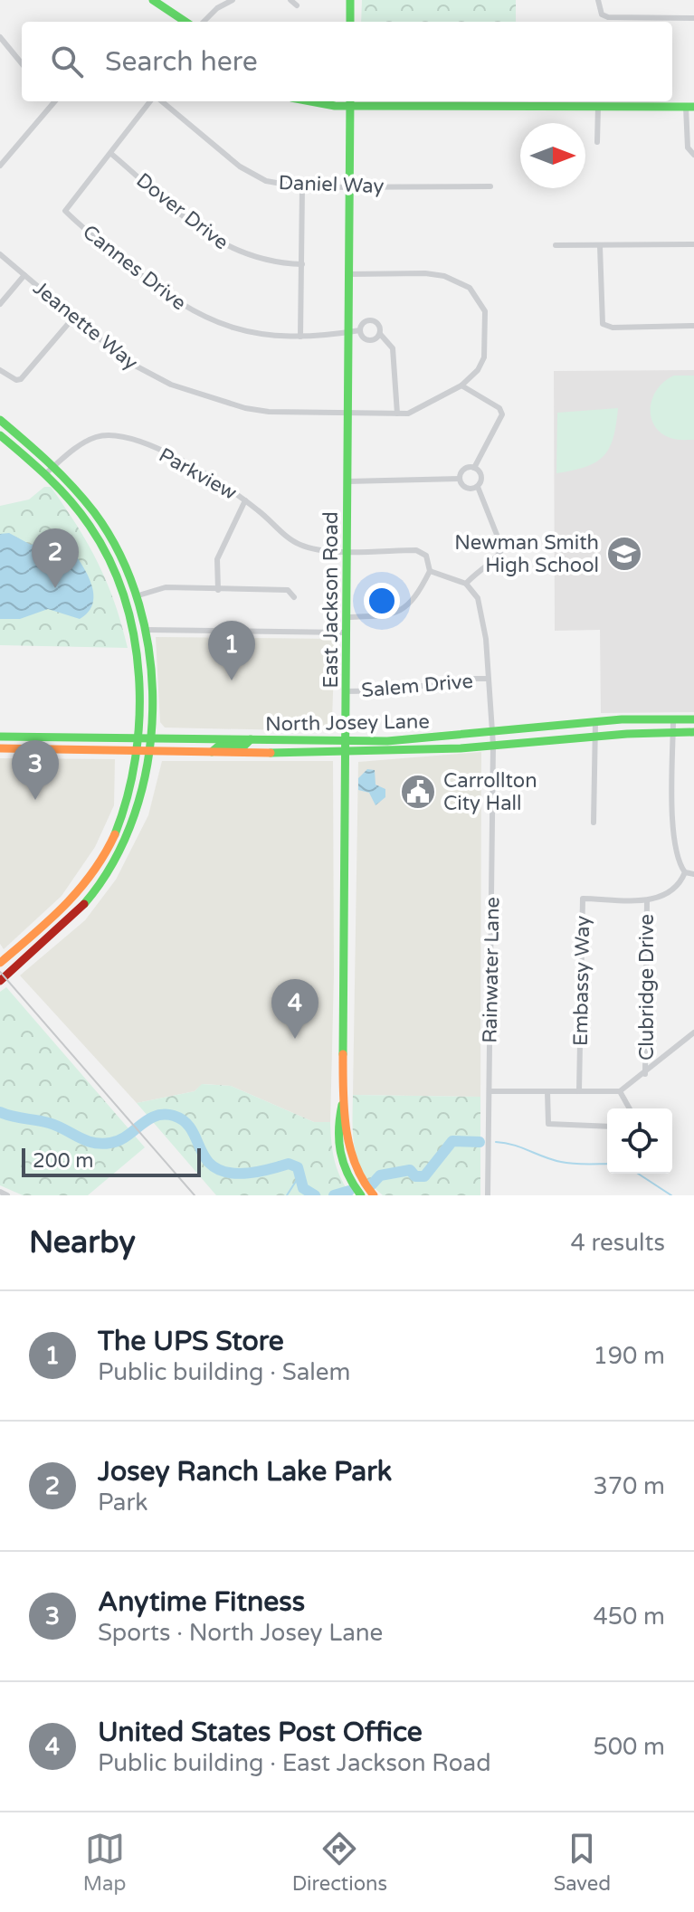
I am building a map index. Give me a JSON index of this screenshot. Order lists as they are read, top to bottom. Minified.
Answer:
{"streets":{"main road":["East Jackson Road","North Josey Lane"],"street":["Daniel Way","Dover Drive","Cannes Drive","Jeanette Way","Parkview","Salem Drive","Rainwater Lane","Embassy Way","Clubridge Drive"]},"crossings":[["Daniel Way","East Jackson Road"],["Dover Drive","Cannes Drive"],["Cannes Drive","East Jackson Road"],["Jeanette Way","East Jackson Road"],["Parkview","East Jackson Road"],["East Jackson Road","Salem Drive"],["East Jackson Road","North Josey Lane"],["Salem Drive","Rainwater Lane"],["North Josey Lane","Rainwater Lane"],["Embassy Way","Clubridge Drive"]],"places":{"school or university":["Newman Smith High School"],"public building":["Carrollton City Hall"]},"scale_bar":"200 m","north":"right","page":{"search":"Search here","pins":["2","1","3","4"],"scale":"200 m","heading":["Nearby","4 results"],"list":[{"mark":"1","name":"The UPS Store","note":"Public building · Salem","value":"190 m"},{"mark":"2","name":"Josey Ranch Lake Park","note":"Park","value":"370 m"},{"mark":"3","name":"Anytime Fitness","note":"Sports · North Josey Lane","value":"450 m"},{"mark":"4","name":"United States Post Office","note":"Public building · East Jackson Road","value":"500 m"}],"nav":["Map","Directions","Saved"]}}
